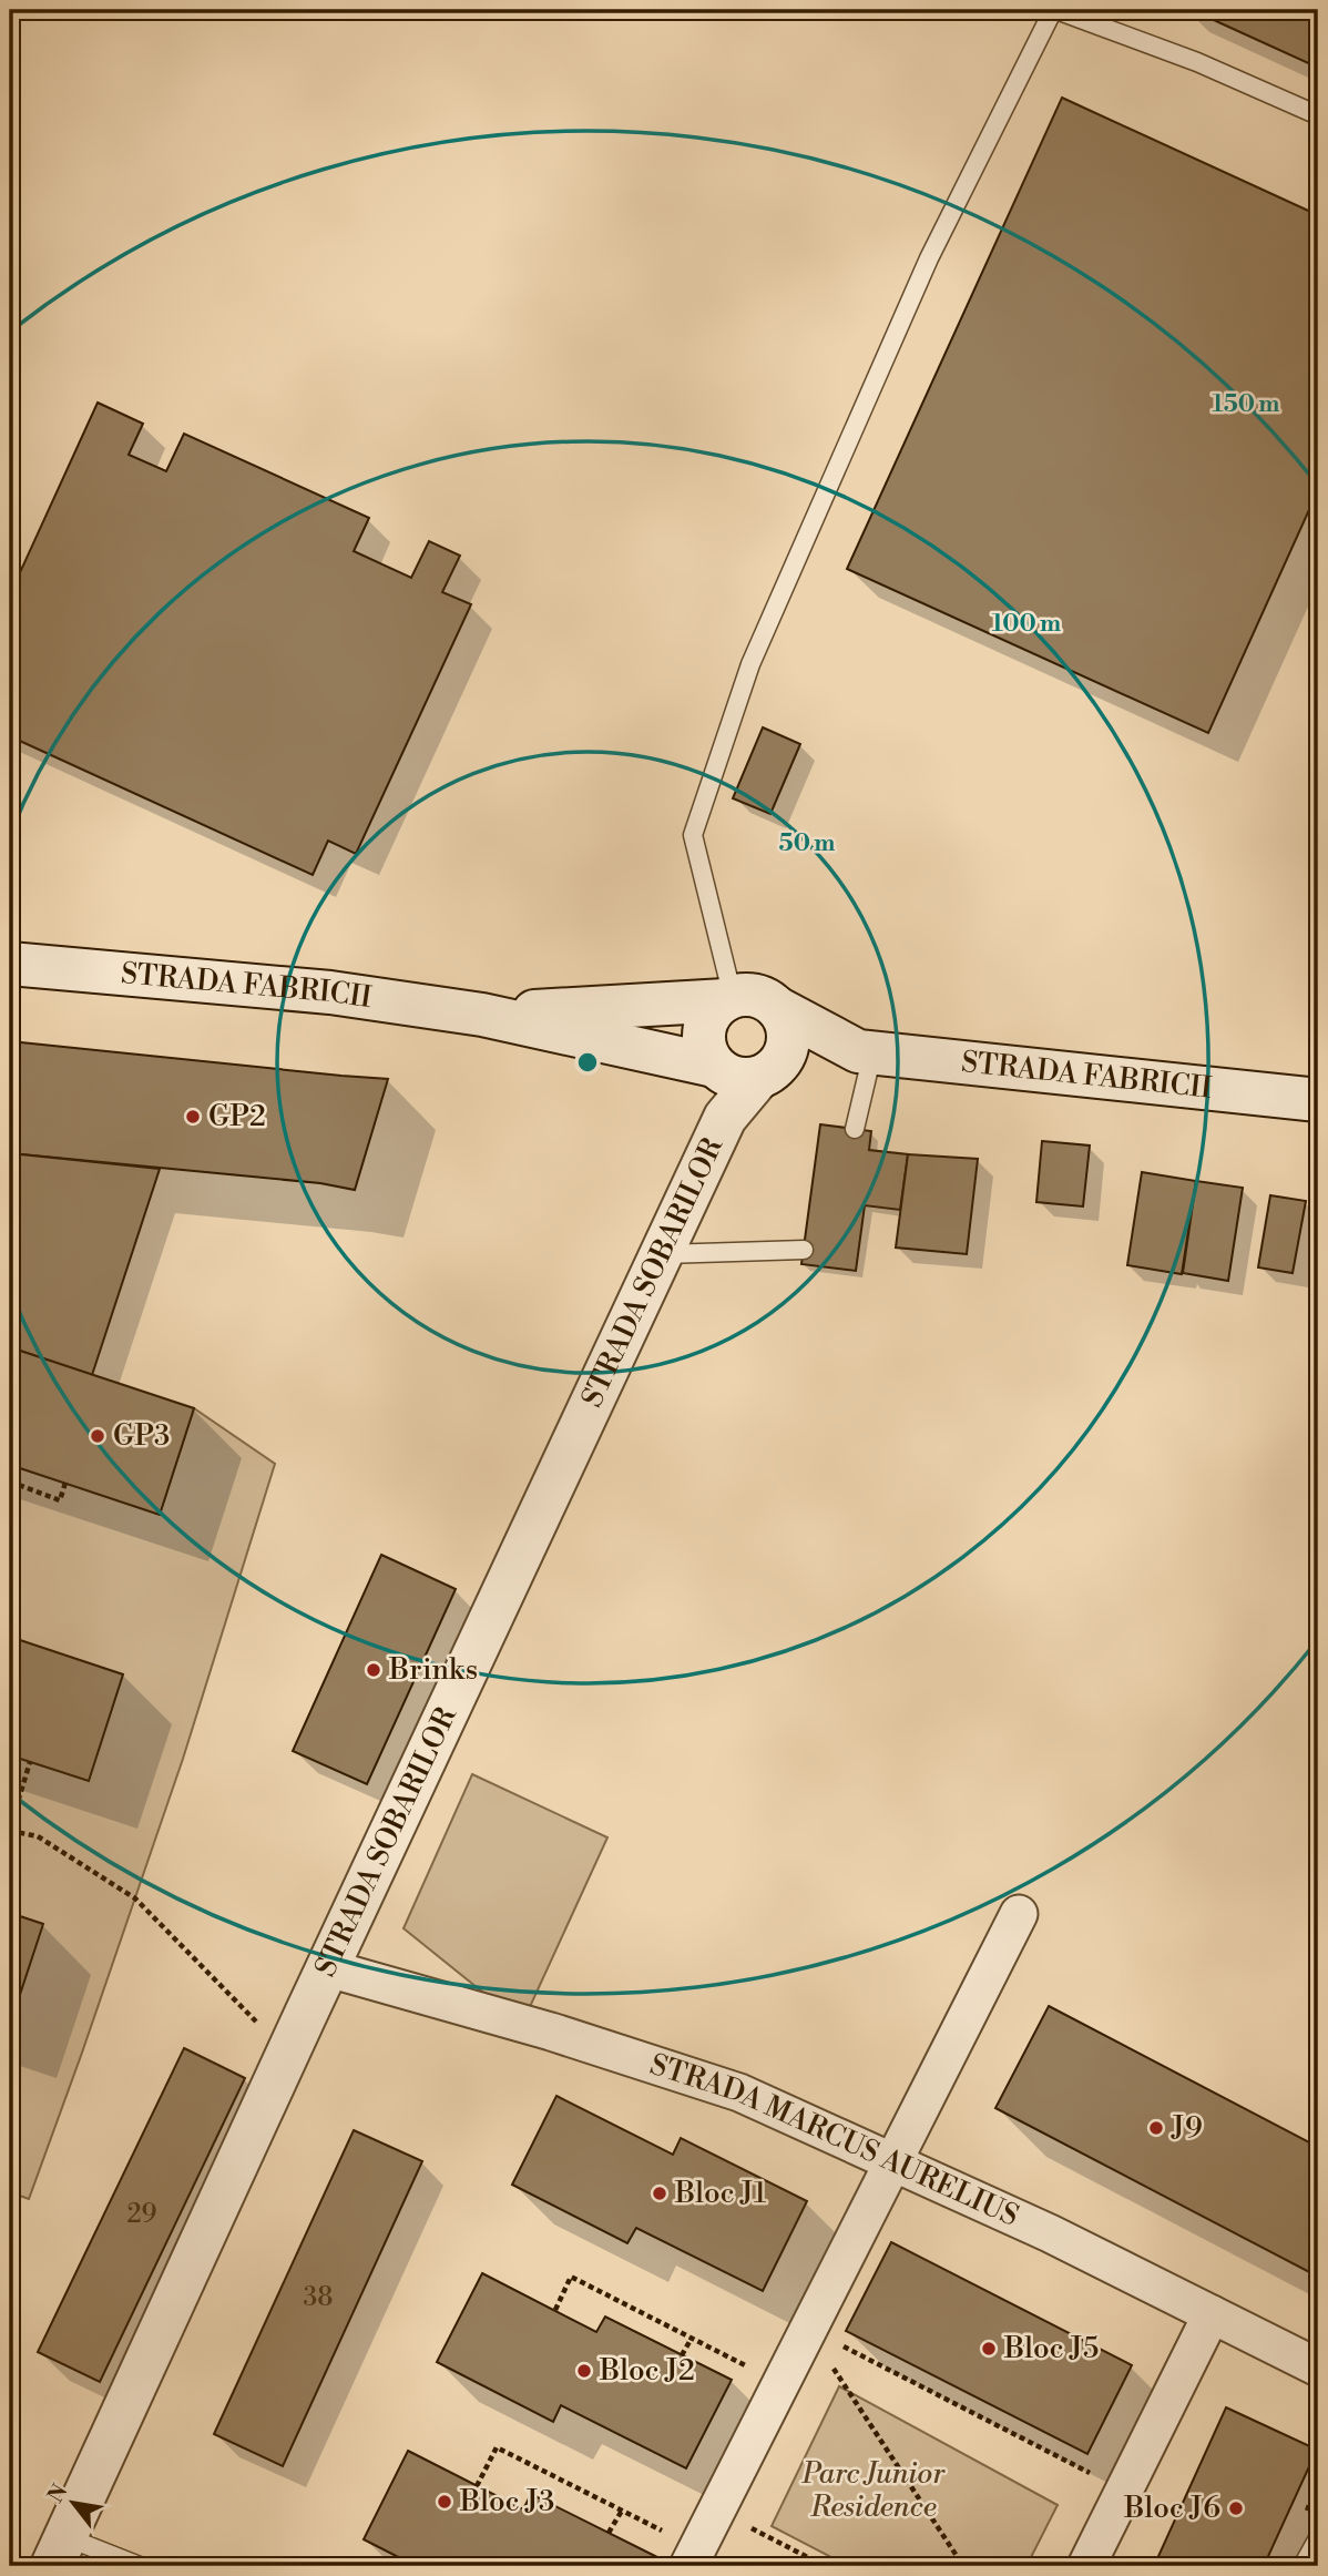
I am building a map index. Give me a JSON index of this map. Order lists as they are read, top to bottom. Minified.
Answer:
{"streets":{"main road":["STRADA FABRICII","STRADA SOBARILOR"],"street":["STRADA MARCUS AURELIUS"]},"crossings":[["STRADA FABRICII","STRADA SOBARILOR"],["STRADA SOBARILOR","STRADA MARCUS AURELIUS"]],"parks":["Parc Junior Residence"],"places":["GP2","GP3","Brinks","J9","Bloc J1","Bloc J5","Bloc J2","Bloc J3","Bloc J6"],"house_numbers":["29","38"],"north":"top left","rings":["150 m","100 m","50 m"]}
